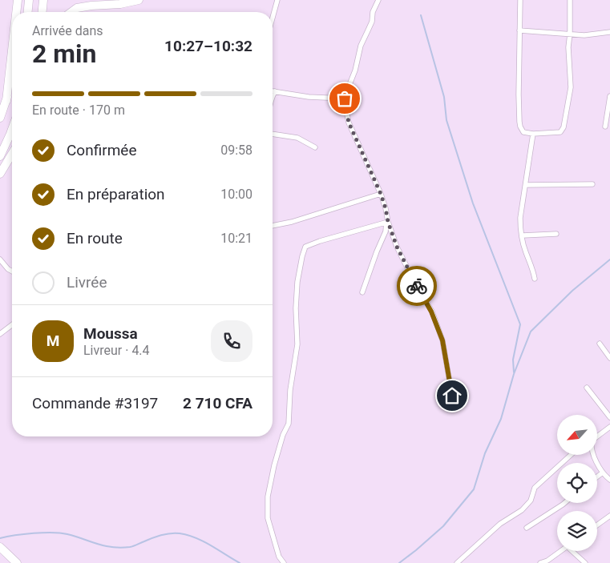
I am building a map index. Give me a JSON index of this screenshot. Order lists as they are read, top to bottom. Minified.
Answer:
{"north":"bottom left","page":{"heading":["2 min","Arrivée dans","10:27–10:32"],"panel":["Moussa","Livreur · 4.4","Commande #3197","2 710 CFA"],"bar":"En route · 170 m","list":[["Confirmée","09:58"],["En préparation","10:00"],["En route","10:21"],"Livrée"],"round":"M"}}
